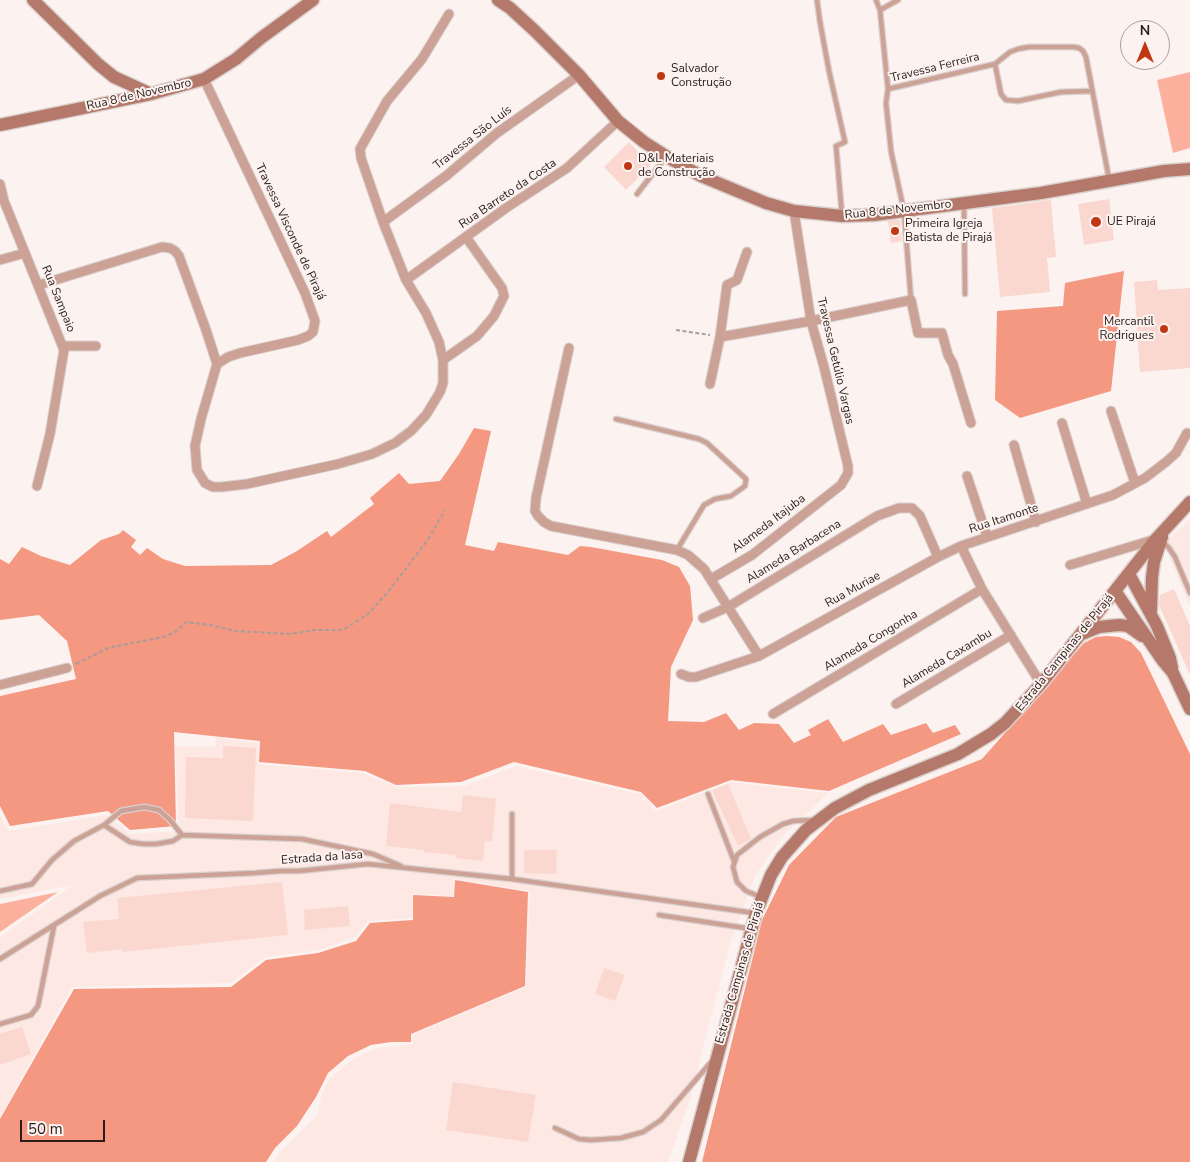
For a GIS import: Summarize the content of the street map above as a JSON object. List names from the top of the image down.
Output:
{
  "streets": {
    "main road": ["Rua 8 de Novembro", "Estrada Campinas de Pirajá"],
    "street": [
      "Travessa São Luís",
      "Rua Barreto da Costa",
      "Travessa Visconde de Pirajá",
      "Rua Sampaio",
      "Travessa Getúlio Vargas",
      "Rua Itamonte",
      "Alameda Itajuba",
      "Alameda Barbacena",
      "Rua Muriae",
      "Alameda Congonha",
      "Alameda Caxambu"
    ],
    "lane": ["Travessa Ferreira", "Estrada da Iasa"]
  },
  "crossings": [
    ["Travessa Ferreira", "Rua 8 de Novembro"],
    ["Rua 8 de Novembro", "Travessa São Luís"],
    ["Rua 8 de Novembro", "Rua Barreto da Costa"],
    ["Rua 8 de Novembro", "Travessa Visconde de Pirajá"],
    ["Rua 8 de Novembro", "Travessa Getúlio Vargas"],
    ["Travessa Getúlio Vargas", "Alameda Itajuba"],
    ["Rua Itamonte", "Rua Muriae"],
    ["Rua Itamonte", "Alameda Congonha"],
    ["Rua Itamonte", "Estrada Campinas de Pirajá"],
    ["Rua Itamonte", "Alameda Caxambu"],
    ["Alameda Barbacena", "Rua Muriae"],
    ["Estrada Campinas de Pirajá", "Estrada da Iasa"]
  ],
  "places": [
    "Salvador Construção",
    "D&L Materiais de Construção",
    "UE Pirajá",
    "Primeira Igreja Batista de Pirajá",
    "Mercantil Rodrigues"
  ],
  "scale_bar": "50 m",
  "north": "top"
}
